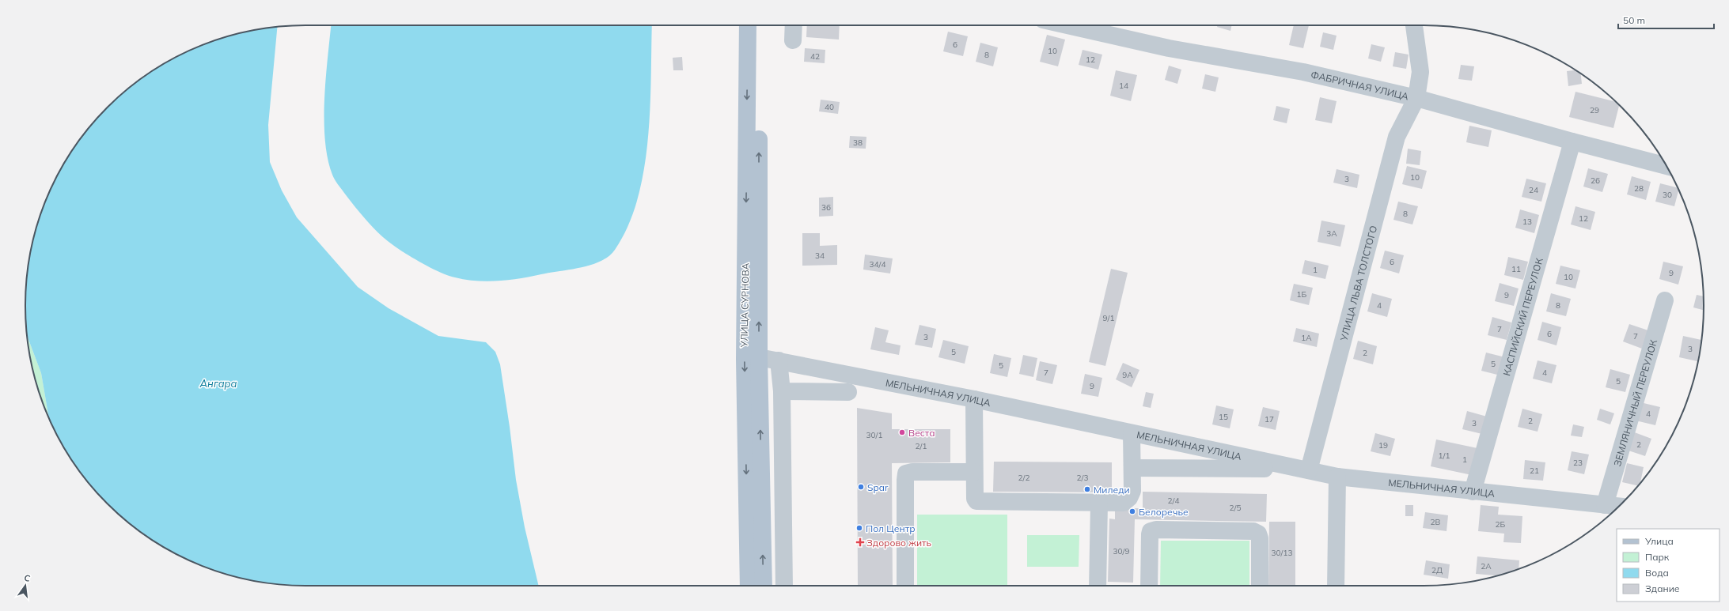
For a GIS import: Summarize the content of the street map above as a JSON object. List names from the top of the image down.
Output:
{
  "streets": {
    "main road": ["УЛИЦА СУРНОВА"],
    "street": [
      "ФАБРИЧНАЯ УЛИЦА",
      "УЛИЦА ЛЬВА ТОЛСТОГО",
      "КАСПИЙСКИЙ ПЕРЕУЛОК",
      "МЕЛЬНИЧНАЯ УЛИЦА",
      "ЗЕМЛЯНИЧНЫЙ ПЕРЕУЛОК"
    ]
  },
  "crossings": [
    ["ФАБРИЧНАЯ УЛИЦА", "УЛИЦА ЛЬВА ТОЛСТОГО"],
    ["ФАБРИЧНАЯ УЛИЦА", "КАСПИЙСКИЙ ПЕРЕУЛОК"],
    ["УЛИЦА ЛЬВА ТОЛСТОГО", "МЕЛЬНИЧНАЯ УЛИЦА"],
    ["УЛИЦА СУРНОВА", "МЕЛЬНИЧНАЯ УЛИЦА"],
    ["КАСПИЙСКИЙ ПЕРЕУЛОК", "МЕЛЬНИЧНАЯ УЛИЦА"],
    ["МЕЛЬНИЧНАЯ УЛИЦА", "ЗЕМЛЯНИЧНЫЙ ПЕРЕУЛОК"]
  ],
  "water": ["Ангара"],
  "places": {
    "other": [
      "Веста",
      "Spar",
      "Миледи",
      "Белоречье",
      "Пол Центр"
    ],
    "health": ["Здорово жить"]
  },
  "house_numbers": [
    "6",
    "10",
    "8",
    "42",
    "12",
    "14",
    "40",
    "29",
    "38",
    "10",
    "3",
    "26",
    "28",
    "24",
    "30",
    "36",
    "8",
    "12",
    "13",
    "3А",
    "34",
    "6",
    "34/4",
    "11",
    "1",
    "9",
    "10",
    "1Б",
    "9",
    "4",
    "8",
    "9/1",
    "7",
    "6",
    "7",
    "3",
    "1А",
    "3",
    "5",
    "2",
    "5",
    "5",
    "7",
    "4",
    "9А",
    "5",
    "9",
    "4",
    "15",
    "17",
    "2",
    "3",
    "30/1",
    "2",
    "19",
    "2/1",
    "1/1",
    "1",
    "23",
    "21",
    "2/2",
    "2/3",
    "2/4",
    "2/5",
    "2В",
    "2Б",
    "30/9",
    "30/13",
    "2А",
    "2Д"
  ],
  "legend": [
    "Улица",
    "Парк",
    "Вода",
    "Здание"
  ],
  "scale_bar": "50 m",
  "north": "top"
}
